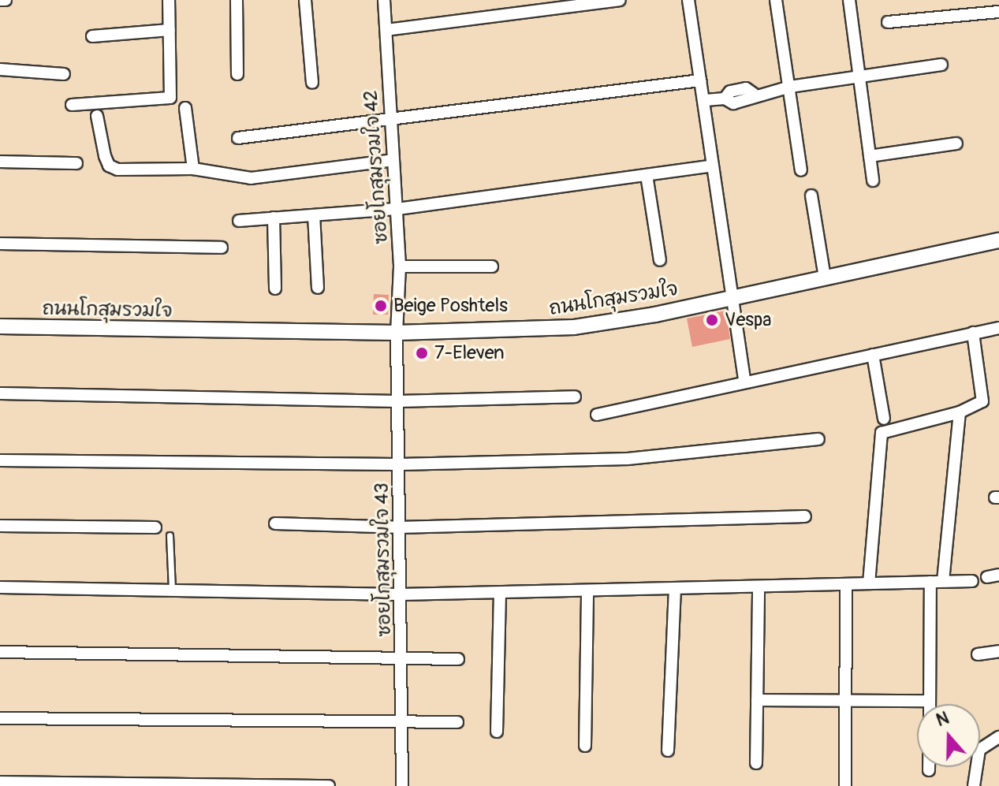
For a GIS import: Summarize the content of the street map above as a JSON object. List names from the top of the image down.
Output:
{
  "streets": {
    "street": ["ซอยโกสุมรวมใจ 42", "ถนนโกสุมรวมใจ", "ซอยโกสุมรวมใจ 43"]
  },
  "crossings": [
    ["ซอยโกสุมรวมใจ 42", "ถนนโกสุมรวมใจ"],
    ["ซอยโกสุมรวมใจ 42", "ซอยโกสุมรวมใจ 43"],
    ["ถนนโกสุมรวมใจ", "ซอยโกสุมรวมใจ 43"]
  ],
  "places": ["Beige Poshtels", "Vespa", "7-Eleven"],
  "north": "top"
}
